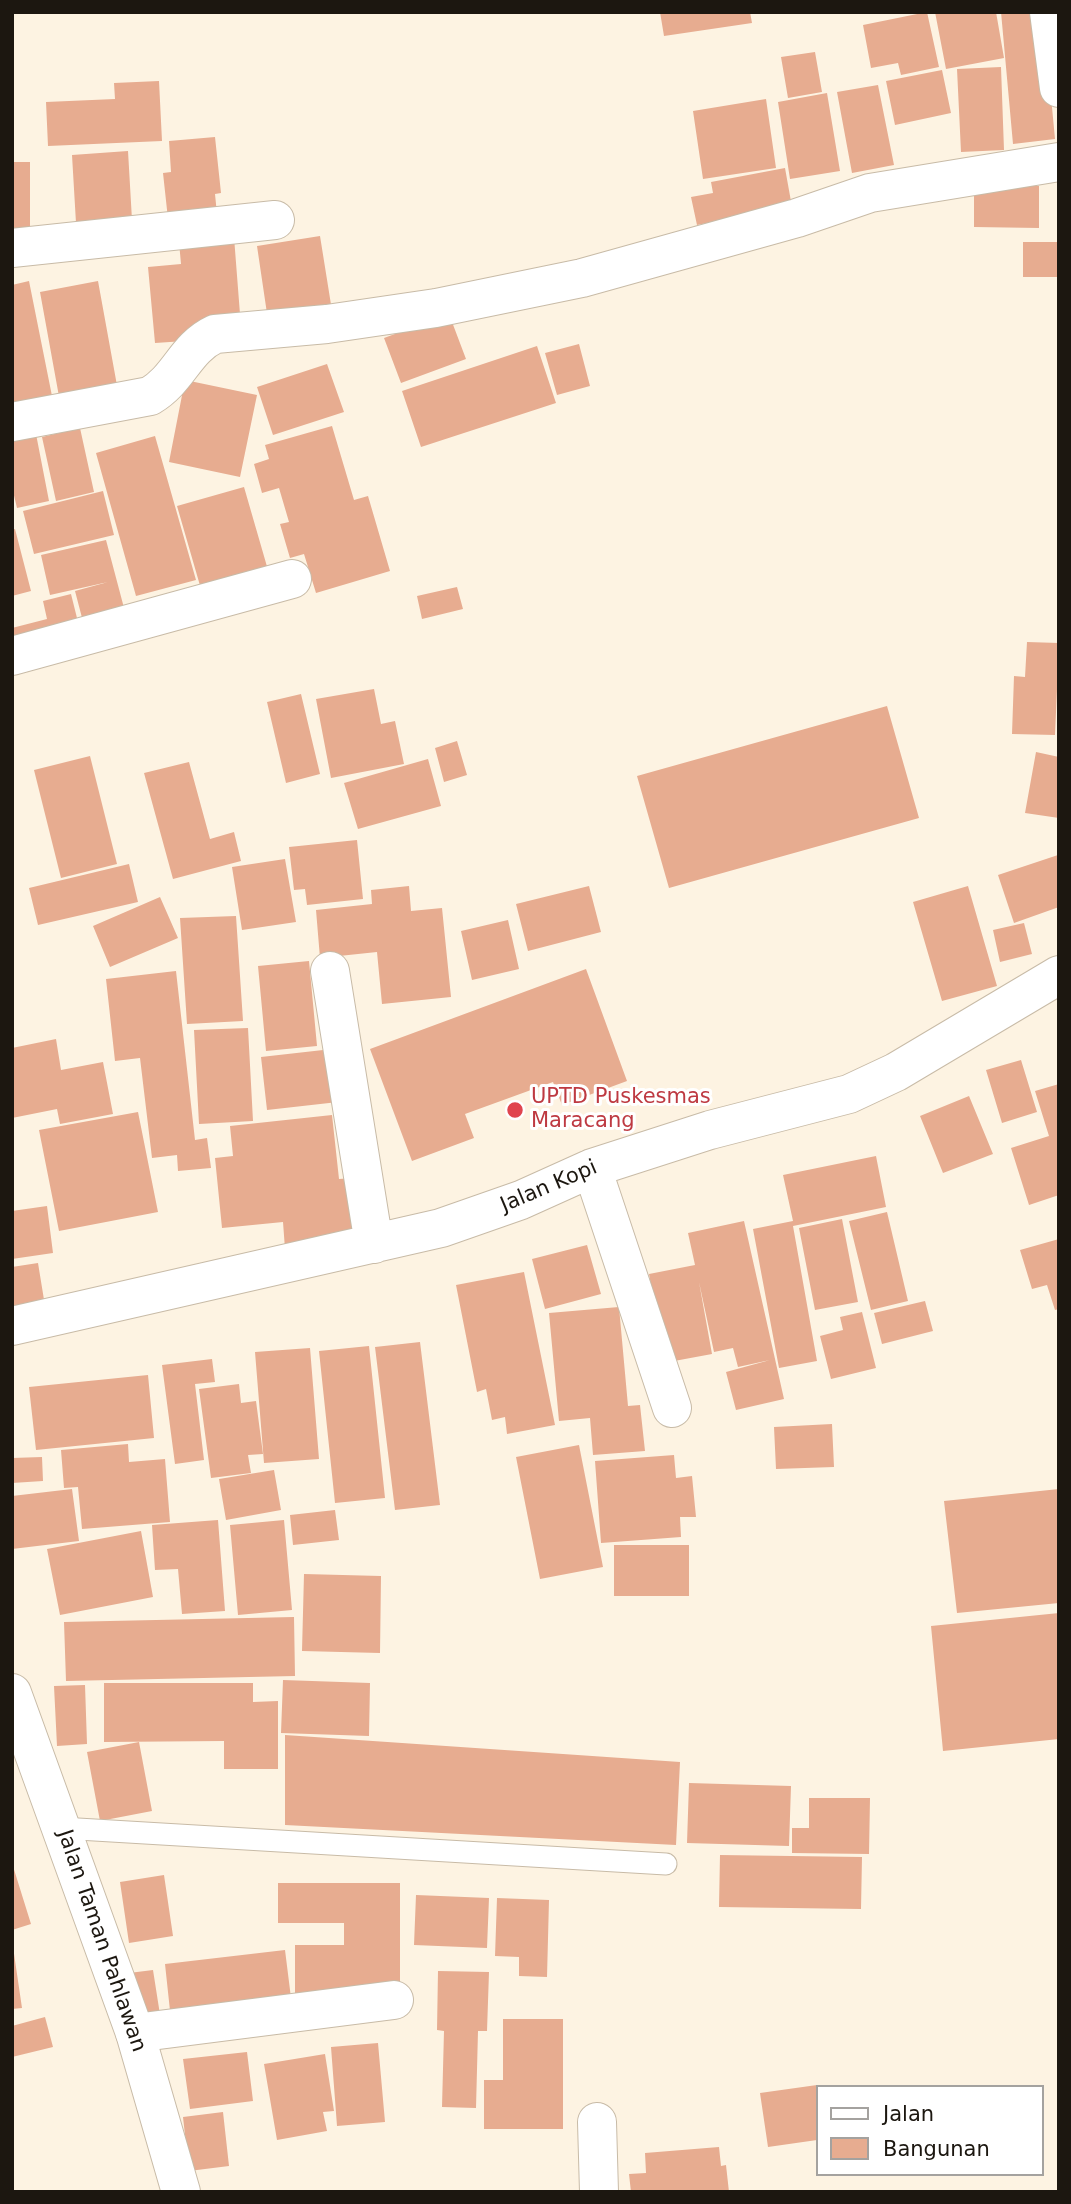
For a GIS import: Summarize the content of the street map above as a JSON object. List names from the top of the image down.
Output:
{
  "streets": {
    "street": ["Jalan Kopi", "Jalan Taman Pahlawan"]
  },
  "places": ["UPTD Puskesmas Maracang"],
  "legend": ["Jalan", "Bangunan"]
}
